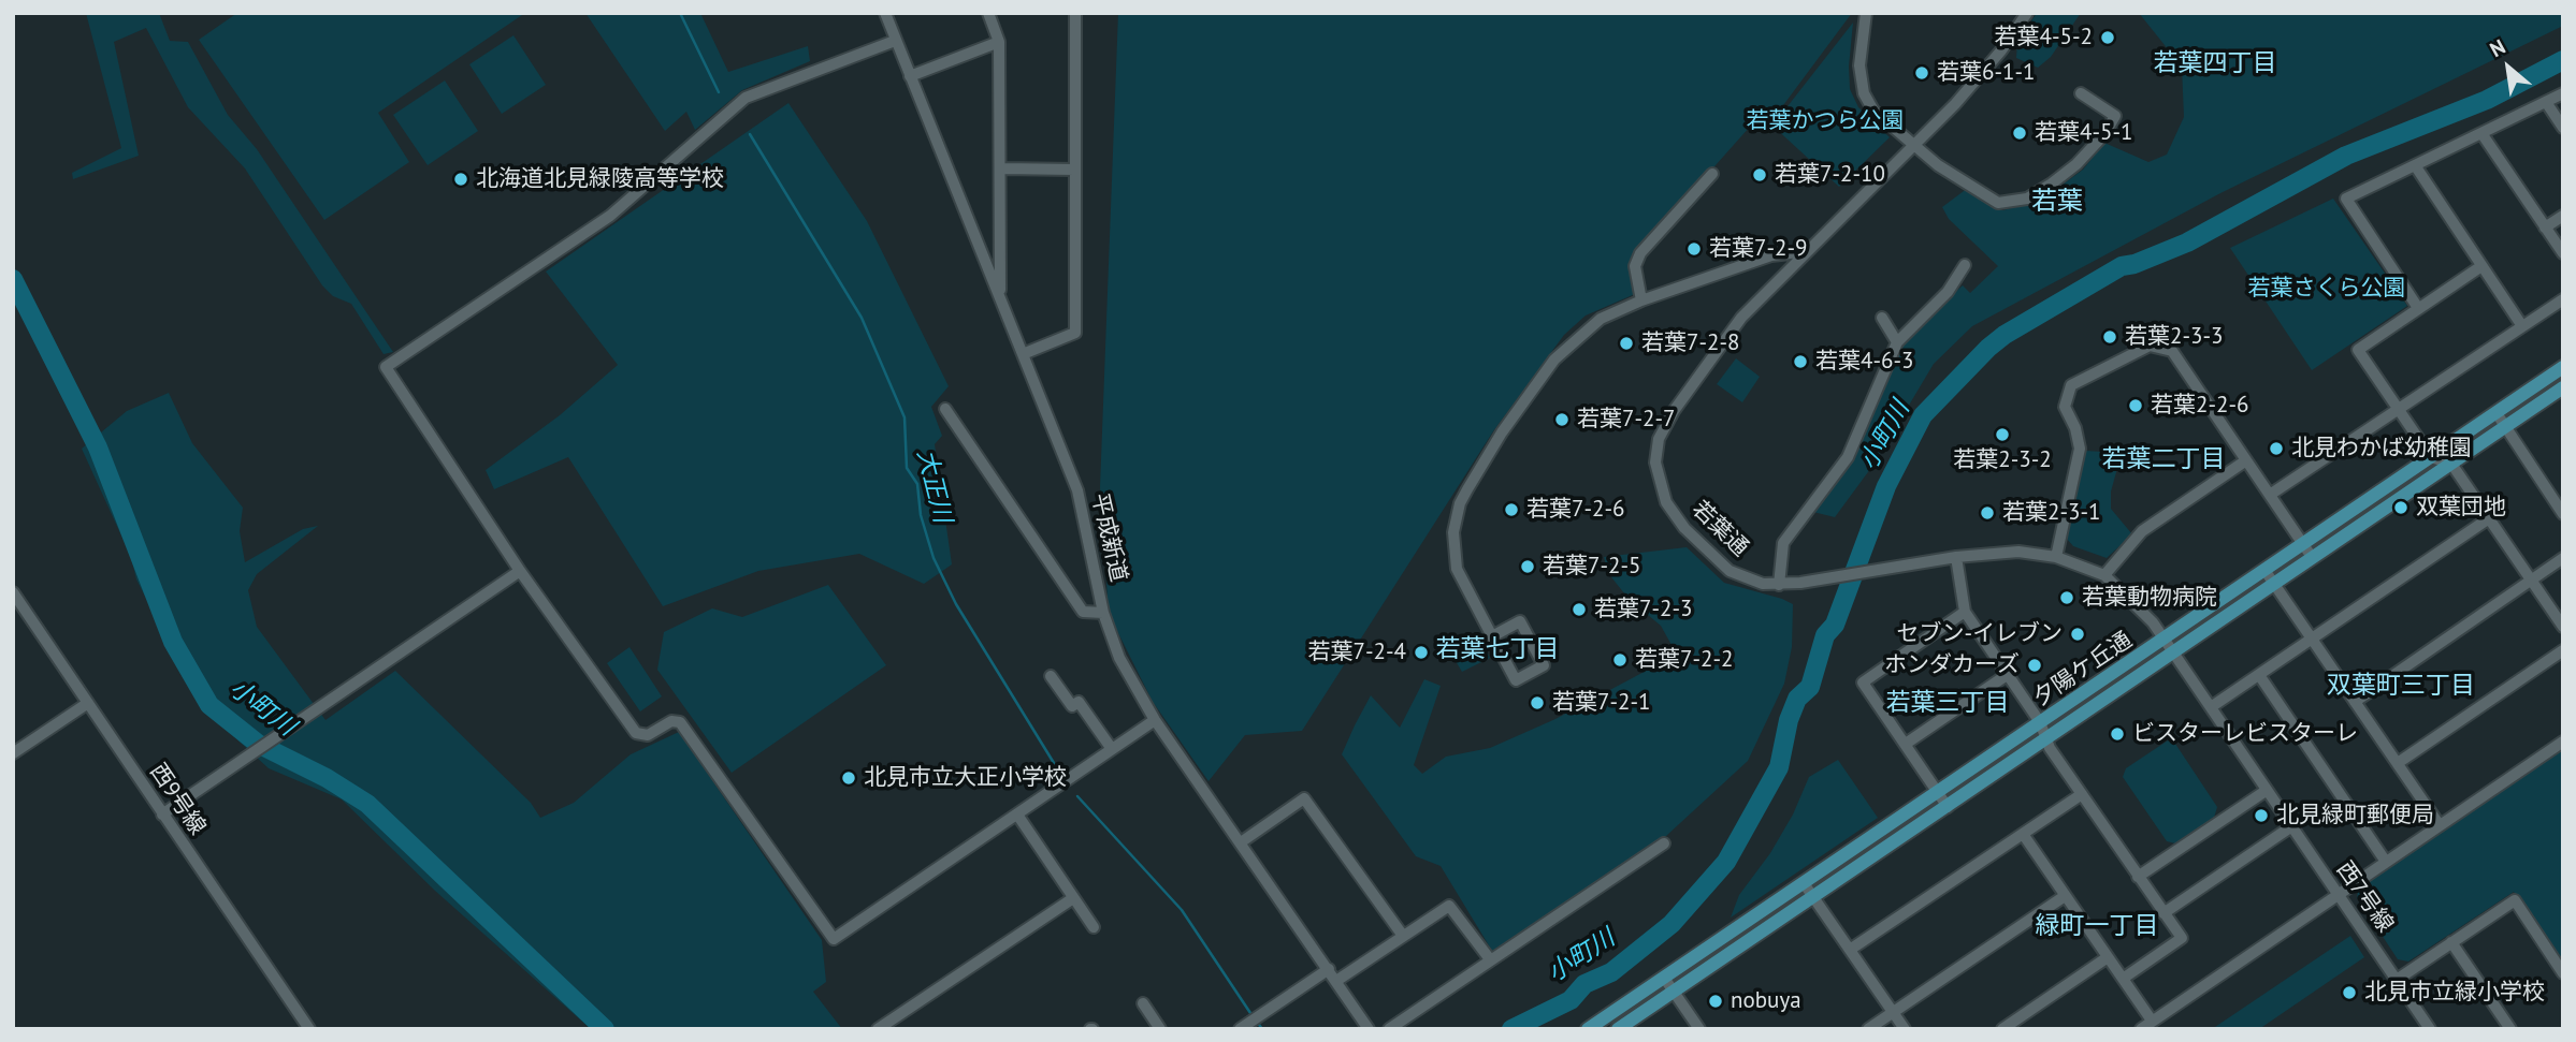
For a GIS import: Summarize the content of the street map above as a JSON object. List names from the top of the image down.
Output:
{
  "streets": {
    "main road": ["夕陽ケ丘通"],
    "street": [
      "若葉通",
      "平成新道",
      "西9号線",
      "西7号線"
    ]
  },
  "crossings": [
    ["若葉通", "夕陽ケ丘通"],
    ["若葉通", "西7号線"],
    ["夕陽ケ丘通", "西7号線"]
  ],
  "districts": [
    "若葉四丁目",
    "若葉",
    "若葉二丁目",
    "若葉七丁目",
    "双葉町三丁目",
    "若葉三丁目",
    "緑町一丁目"
  ],
  "water": ["小町川", "大正川"],
  "parks": ["若葉かつら公園", "若葉さくら公園"],
  "places": [
    "若葉4-5-2",
    "若葉6-1-1",
    "若葉4-5-1",
    "若葉7-2-10",
    "北海道北見緑陵高等学校",
    "若葉7-2-9",
    "若葉2-3-3",
    "若葉7-2-8",
    "若葉4-6-3",
    "若葉2-2-6",
    "若葉7-2-7",
    "若葉2-3-2",
    "北見わかば幼稚園",
    "双葉団地",
    "若葉7-2-6",
    "若葉2-3-1",
    "若葉7-2-5",
    "若葉動物病院",
    "若葉7-2-3",
    "セブン-イレブン",
    "若葉7-2-4",
    "若葉7-2-2",
    "ホンダカーズ",
    "若葉7-2-1",
    "ビスターレビスターレ",
    "北見市立大正小学校",
    "北見緑町郵便局",
    "北見市立緑小学校",
    "nobuya"
  ],
  "north": "top left"
}
